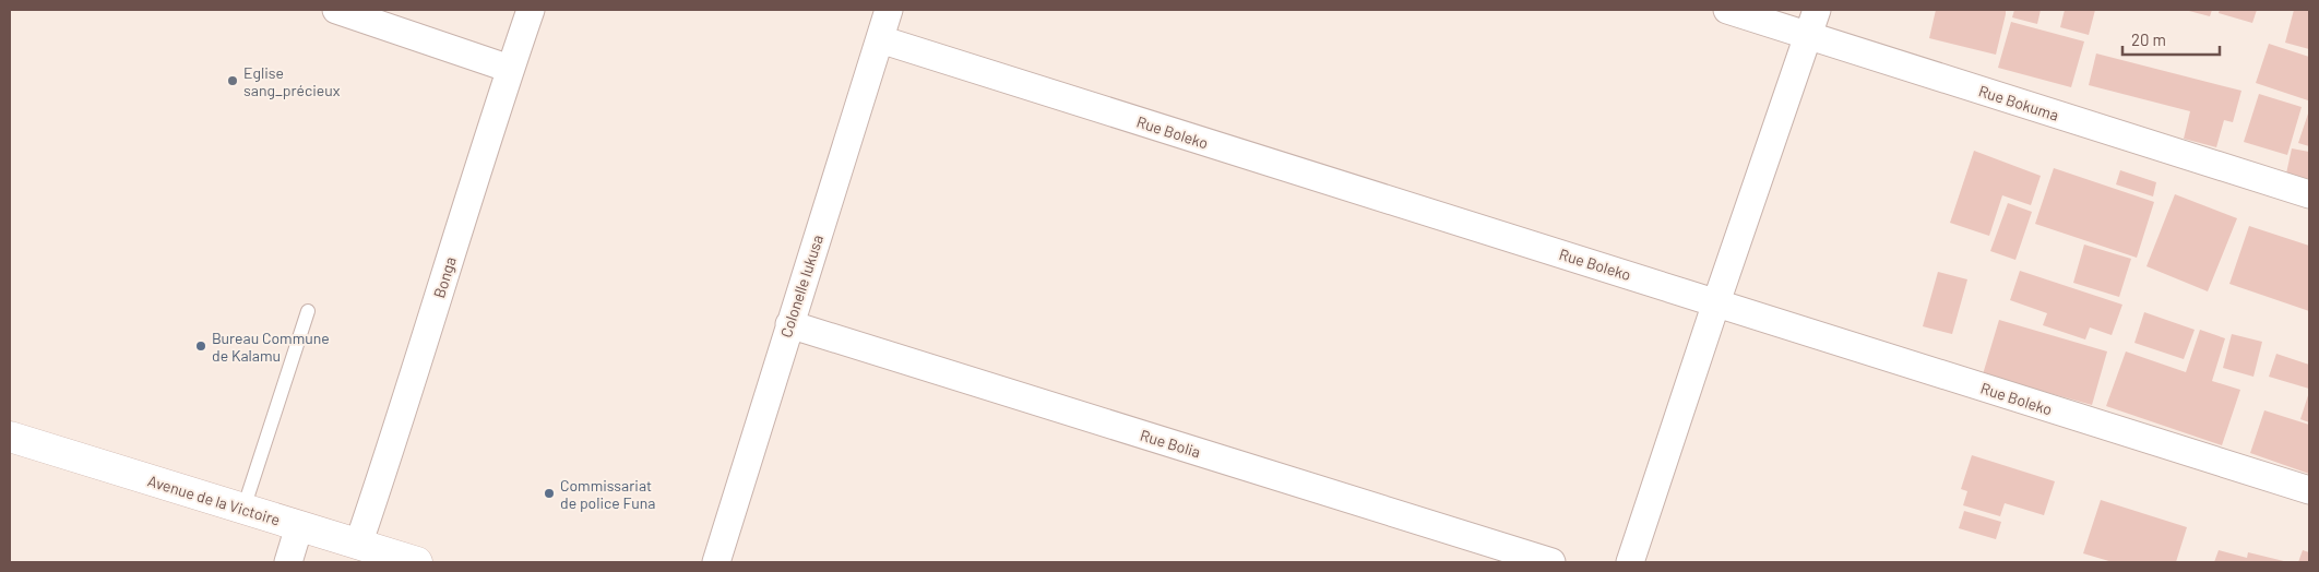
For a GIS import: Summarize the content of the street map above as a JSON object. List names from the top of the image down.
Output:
{
  "streets": {
    "main road": ["Avenue de la Victoire"],
    "street": [
      "Rue Bokuma",
      "Rue Boleko",
      "Bonga",
      "Colonelle lukusa",
      "Rue Bolia"
    ]
  },
  "crossings": [
    ["Rue Boleko", "Colonelle lukusa"],
    ["Bonga", "Avenue de la Victoire"],
    ["Colonelle lukusa", "Rue Bolia"]
  ],
  "places": ["Eglise sang_précieux", "Bureau Commune de Kalamu", "Commissariat de police Funa"],
  "scale_bar": "20 m"
}
